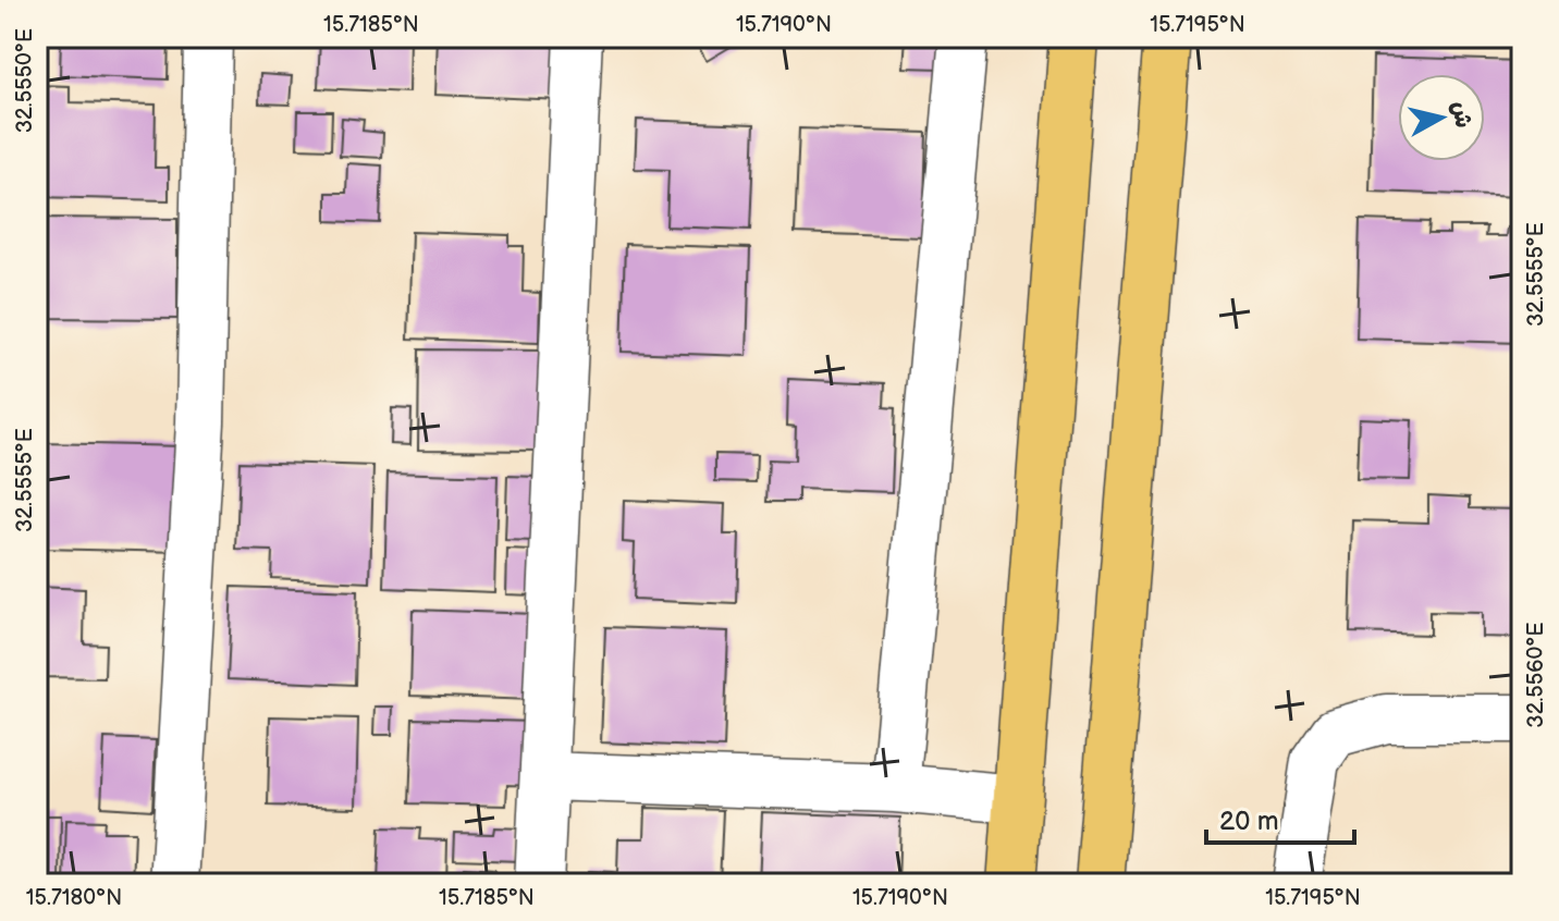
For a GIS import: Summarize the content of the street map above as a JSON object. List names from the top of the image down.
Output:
{
  "scale_bar": "20 m",
  "north": "right",
  "coordinates": [
    "15.7185°N",
    "15.7190°N",
    "15.7195°N",
    "32.5550°E",
    "32.5555°E",
    "32.5560°E",
    "15.7180°N"
  ]
}
